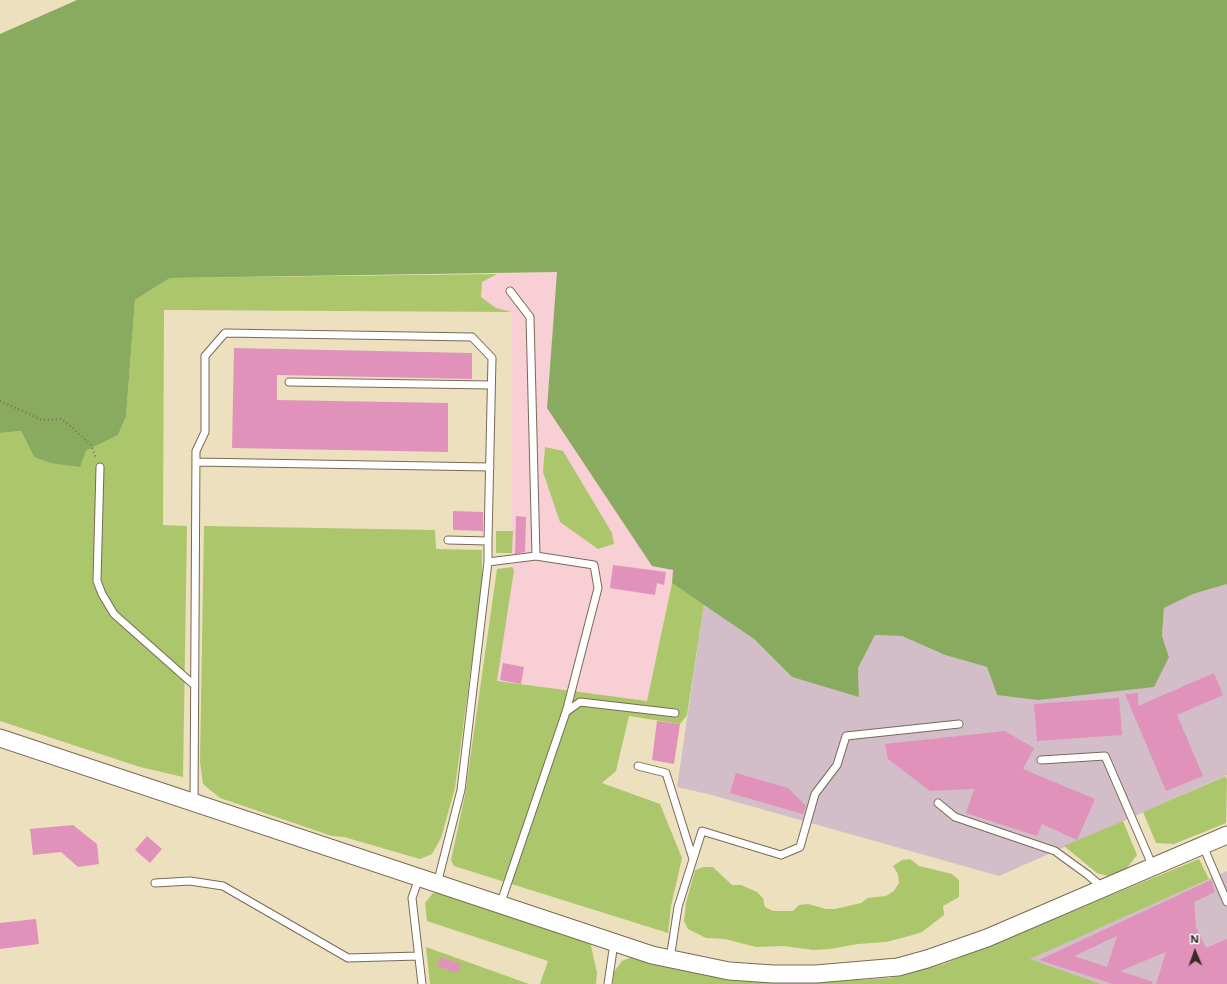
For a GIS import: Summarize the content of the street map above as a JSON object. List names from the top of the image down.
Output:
{
  "north": "top"
}
